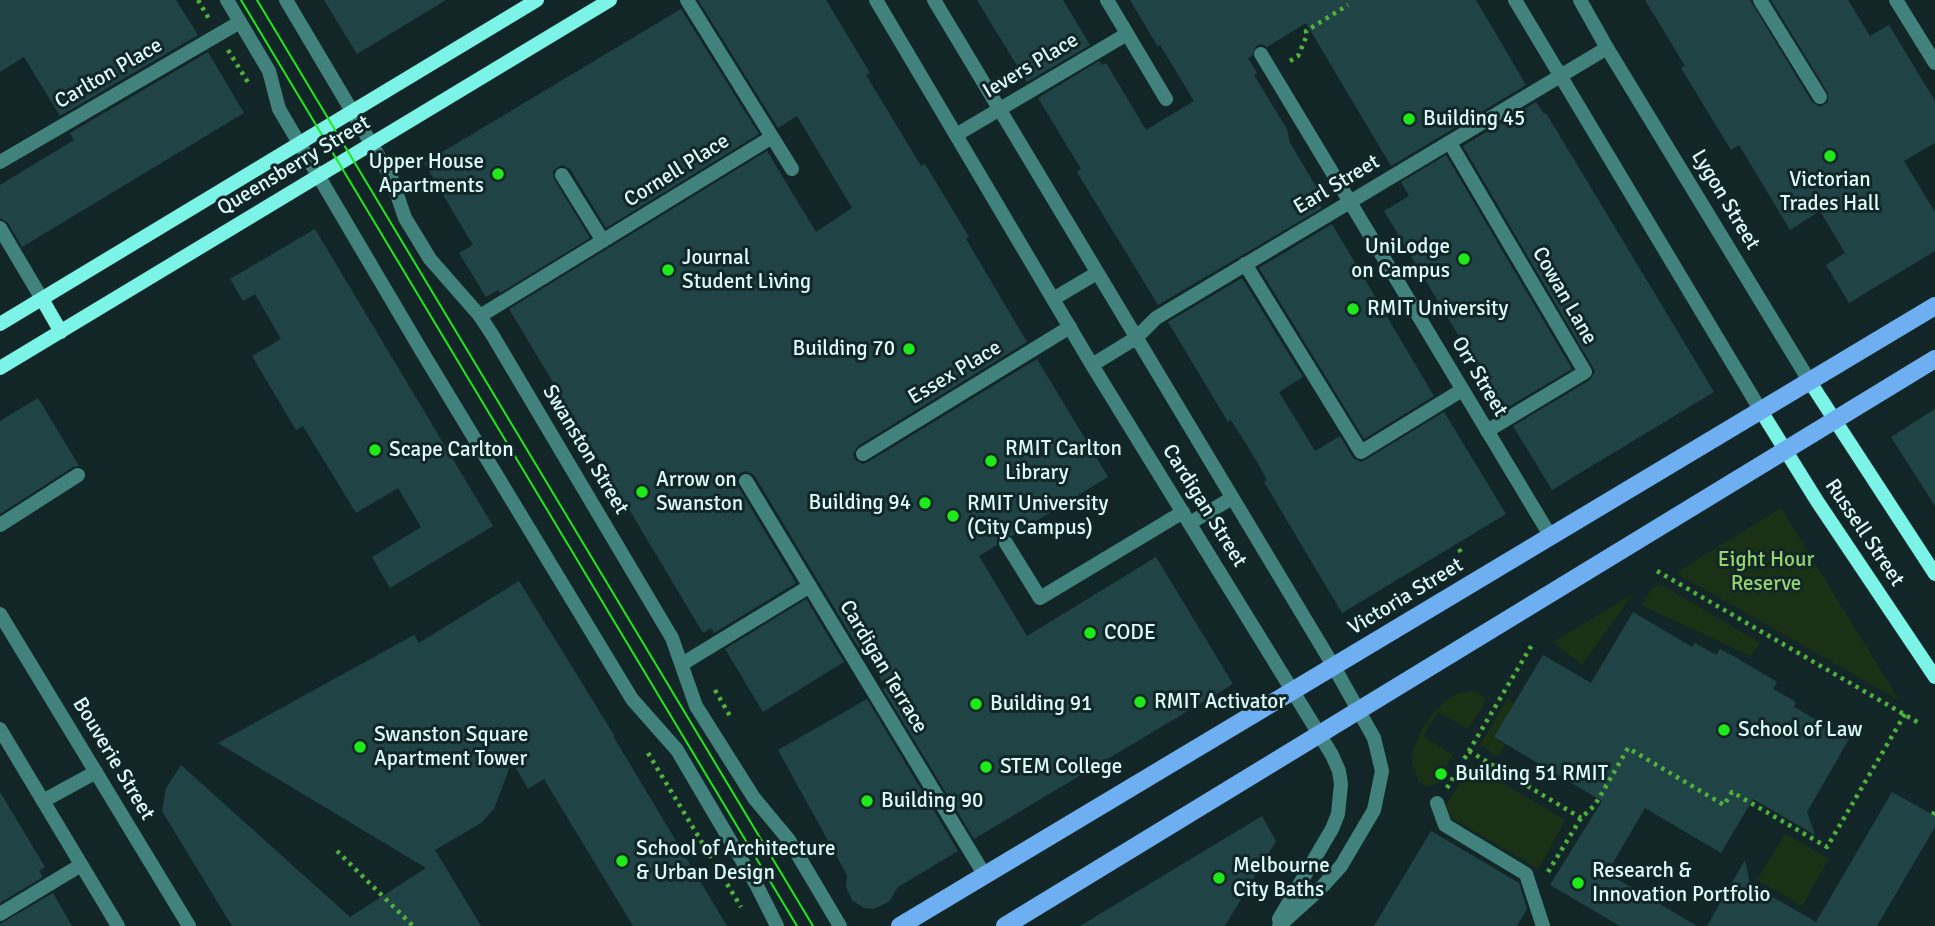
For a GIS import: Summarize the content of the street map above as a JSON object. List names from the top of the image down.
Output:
{
  "streets": {
    "main road": [
      "Queensberry Street",
      "Lygon Street",
      "Russell Street",
      "Victoria Street"
    ],
    "street": [
      "Ievers Place",
      "Carlton Place",
      "Cornell Place",
      "Earl Street",
      "Cowan Lane",
      "Essex Place",
      "Orr Street",
      "Swanston Street",
      "Cardigan Street",
      "Cardigan Terrace",
      "Bouverie Street"
    ]
  },
  "crossings": [
    ["Ievers Place", "Cardigan Street"],
    ["Queensberry Street", "Swanston Street"],
    ["Cornell Place", "Swanston Street"],
    ["Earl Street", "Lygon Street"],
    ["Earl Street", "Cowan Lane"],
    ["Earl Street", "Orr Street"],
    ["Earl Street", "Cardigan Street"],
    ["Lygon Street", "Russell Street"],
    ["Lygon Street", "Victoria Street"],
    ["Cowan Lane", "Orr Street"],
    ["Essex Place", "Cardigan Street"],
    ["Orr Street", "Victoria Street"],
    ["Cardigan Street", "Victoria Street"],
    ["Russell Street", "Victoria Street"],
    ["Victoria Street", "Cardigan Terrace"]
  ],
  "parks": ["Eight Hour Reserve"],
  "places": [
    "Building 45",
    "Victorian Trades Hall",
    "Upper House Apartments",
    "UniLodge on Campus",
    "Journal Student Living",
    "RMIT University",
    "Building 70",
    "Scape Carlton",
    "RMIT Carlton Library",
    "Arrow on Swanston",
    "Building 94",
    "RMIT University (City Campus)",
    "CODE",
    "RMIT Activator",
    "Building 91",
    "School of Law",
    "Swanston Square Apartment Tower",
    "STEM College",
    "Building 51 RMIT",
    "Building 90",
    "School of Architecture & Urban Design",
    "Melbourne City Baths",
    "Research & Innovation Portfolio"
  ]
}
